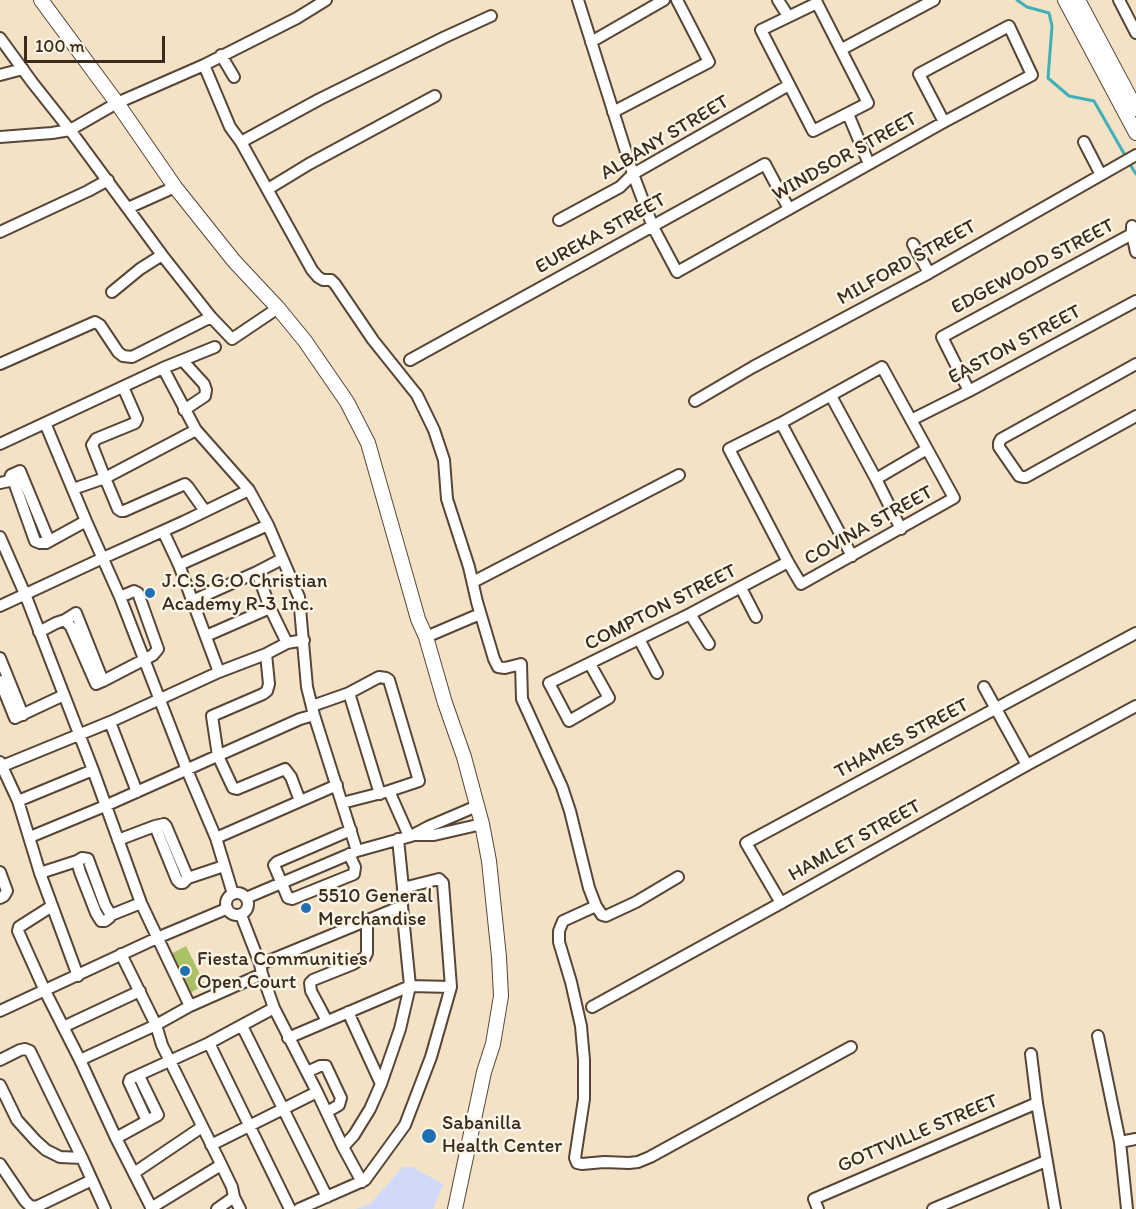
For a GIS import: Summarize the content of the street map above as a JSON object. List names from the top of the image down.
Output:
{
  "streets": {
    "street": [
      "ALBANY STREET",
      "WINDSOR STREET",
      "EUREKA STREET",
      "MILFORD STREET",
      "EDGEWOOD STREET",
      "EASTON STREET",
      "COVINA STREET",
      "COMPTON STREET",
      "THAMES STREET",
      "HAMLET STREET",
      "GOTTVILLE STREET"
    ]
  },
  "crossings": [
    ["WINDSOR STREET", "EUREKA STREET"],
    ["EDGEWOOD STREET", "EASTON STREET"],
    ["COVINA STREET", "COMPTON STREET"],
    ["THAMES STREET", "HAMLET STREET"]
  ],
  "places": [
    "J.C.S.G.O Christian Academy R-3 Inc.",
    "5510 General Merchandise",
    "Fiesta Communities Open Court",
    "Sabanilla Health Center"
  ],
  "scale_bar": "100 m"
}
